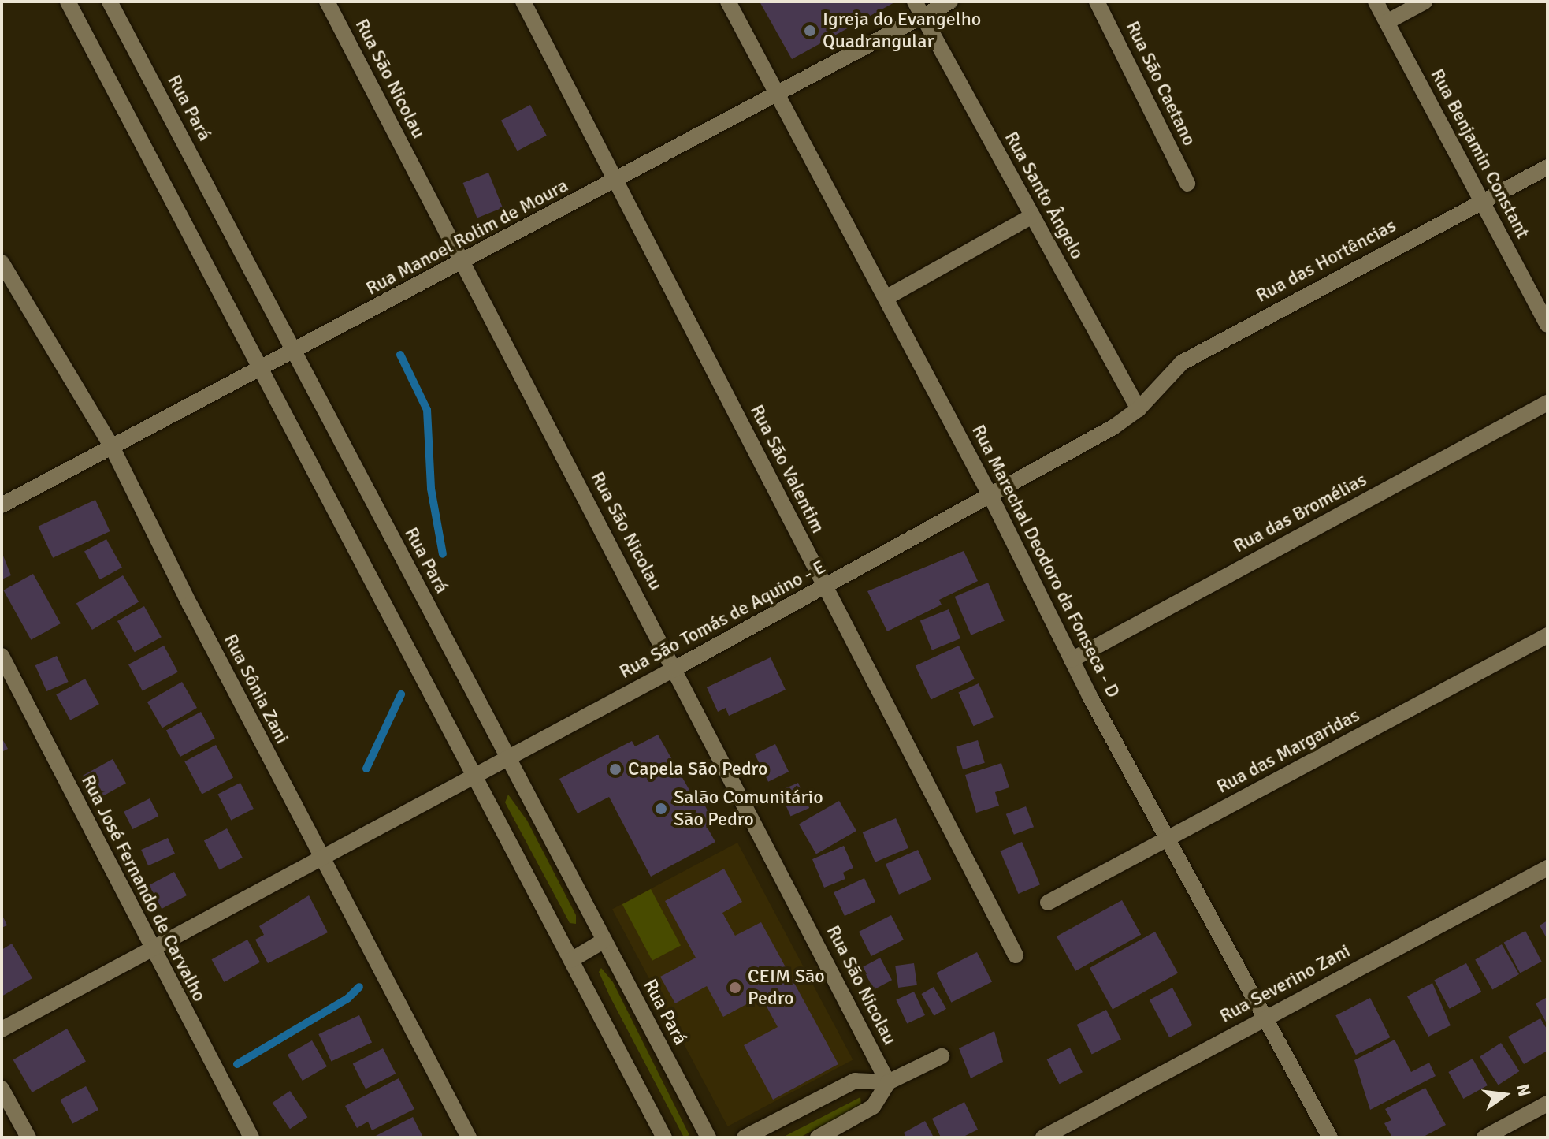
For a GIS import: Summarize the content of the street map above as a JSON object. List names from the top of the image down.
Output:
{
  "streets": {
    "street": [
      "Rua São Nicolau",
      "Rua São Caetano",
      "Rua Pará",
      "Rua Benjamin Constant",
      "Rua Santo Ângelo",
      "Rua Manoel Rolim de Moura",
      "Rua das Hortências",
      "Rua São Valentim",
      "Rua das Bromélias",
      "Rua Marechal Deodoro da Fonseca - D",
      "Rua São Tomás de Aquino - E",
      "Rua Sônia Zani",
      "Rua das Margaridas",
      "Rua José Fernando de Carvalho",
      "Rua Severino Zani"
    ]
  },
  "crossings": [
    ["Rua São Nicolau", "Rua Manoel Rolim de Moura"],
    ["Rua São Nicolau", "Rua São Tomás de Aquino - E"],
    ["Rua Pará", "Rua Manoel Rolim de Moura"],
    ["Rua Pará", "Rua São Tomás de Aquino - E"],
    ["Rua Benjamin Constant", "Rua das Hortências"],
    ["Rua Santo Ângelo", "Rua Manoel Rolim de Moura"],
    ["Rua Santo Ângelo", "Rua das Hortências"],
    ["Rua Santo Ângelo", "Rua São Tomás de Aquino - E"],
    ["Rua Manoel Rolim de Moura", "Rua São Valentim"],
    ["Rua Manoel Rolim de Moura", "Rua Marechal Deodoro da Fonseca - D"],
    ["Rua Manoel Rolim de Moura", "Rua Sônia Zani"],
    ["Rua das Hortências", "Rua São Tomás de Aquino - E"],
    ["Rua São Valentim", "Rua São Tomás de Aquino - E"],
    ["Rua das Bromélias", "Rua Marechal Deodoro da Fonseca - D"],
    ["Rua Marechal Deodoro da Fonseca - D", "Rua São Tomás de Aquino - E"],
    ["Rua Marechal Deodoro da Fonseca - D", "Rua das Margaridas"],
    ["Rua Marechal Deodoro da Fonseca - D", "Rua Severino Zani"],
    ["Rua São Tomás de Aquino - E", "Rua Sônia Zani"],
    ["Rua São Tomás de Aquino - E", "Rua José Fernando de Carvalho"]
  ],
  "places": [
    "Igreja do Evangelho Quadrangular",
    "Capela São Pedro",
    "Salão Comunitário São Pedro",
    "CEIM São Pedro"
  ],
  "north": "right"
}
